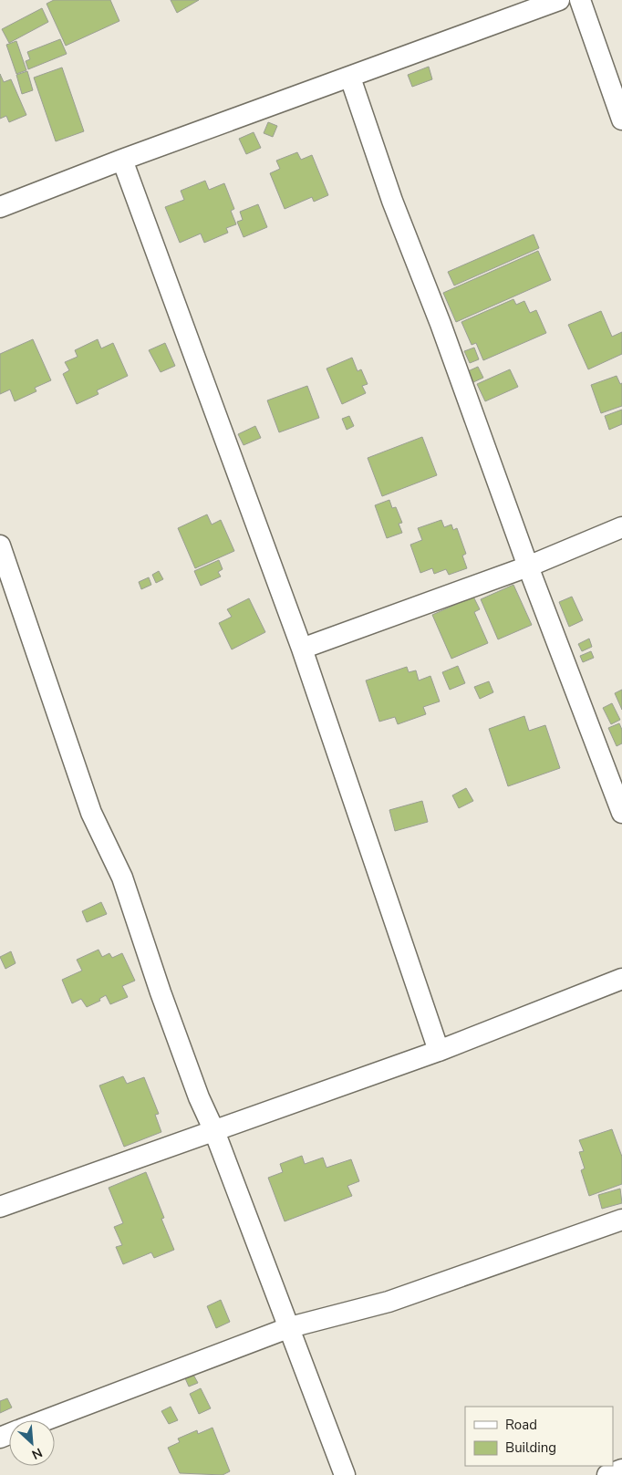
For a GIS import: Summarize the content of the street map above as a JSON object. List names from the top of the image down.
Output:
{
  "legend": ["Road", "Building"],
  "north": "bottom right"
}
